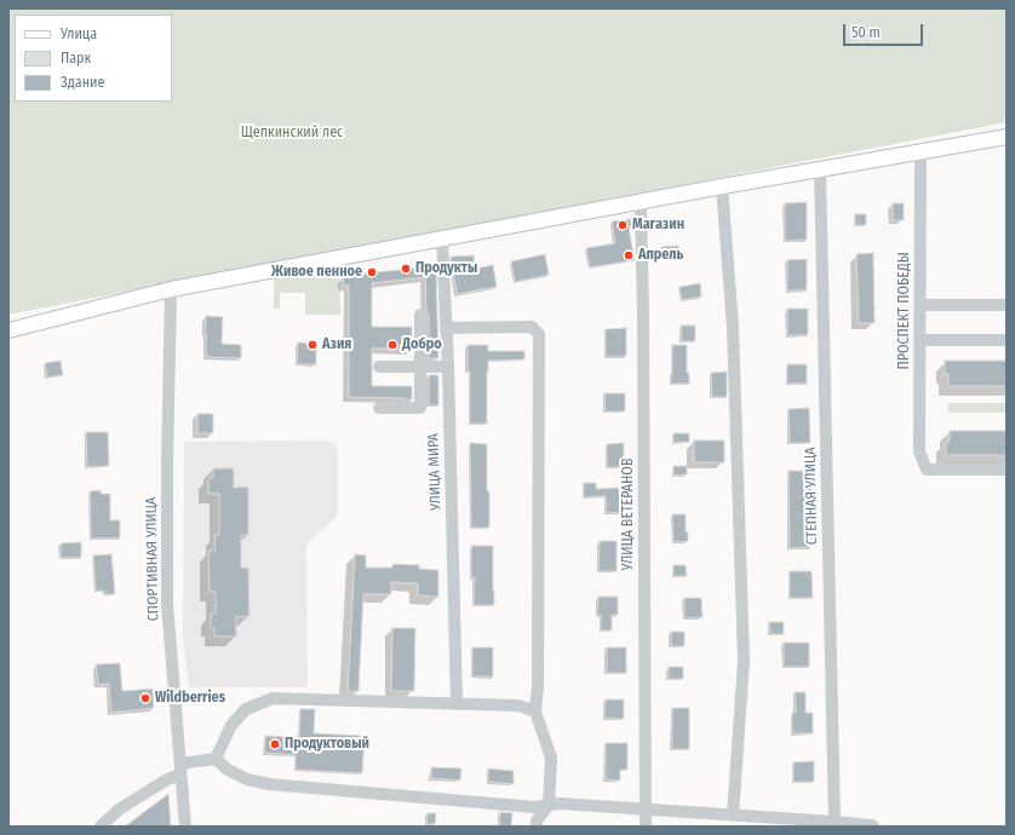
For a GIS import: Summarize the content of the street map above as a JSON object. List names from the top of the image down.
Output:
{
  "streets": {
    "street": [
      "ПРОСПЕКТ ПОБЕДЫ",
      "УЛИЦА МИРА",
      "СТЕПНАЯ УЛИЦА",
      "УЛИЦА ВЕТЕРАНОВ",
      "СПОРТИВНАЯ УЛИЦА"
    ]
  },
  "parks": ["Щепкинский лес"],
  "places": [
    "Магазин",
    "Апрель",
    "Продукты",
    "Живое пенное",
    "Азия",
    "Добро",
    "Wildberries",
    "Продуктовый"
  ],
  "legend": ["Улица", "Парк", "Здание"],
  "scale_bar": "50 m"
}
